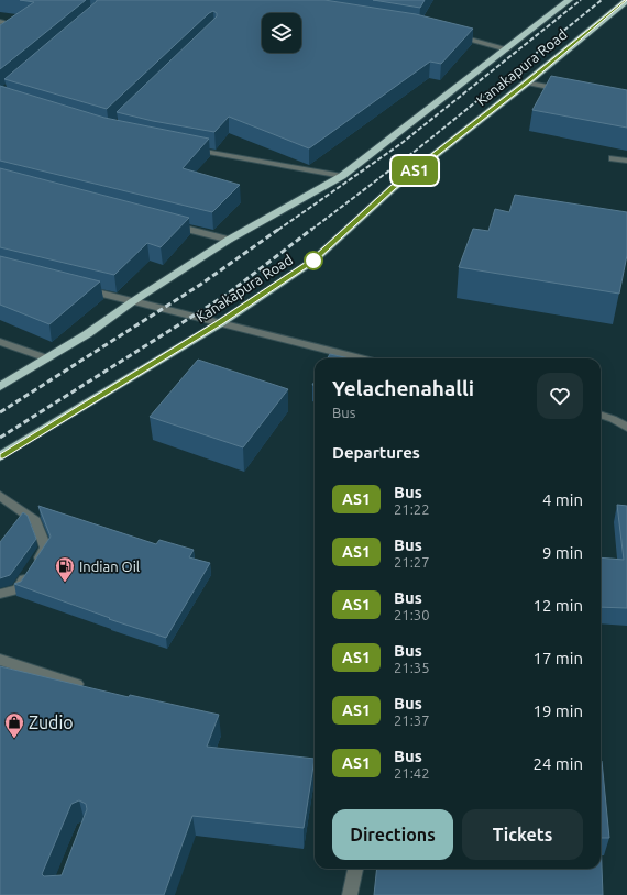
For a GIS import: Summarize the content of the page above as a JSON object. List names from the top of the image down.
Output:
{
  "streets": {
    "highway": ["Kanakapura Road"]
  },
  "places": {
    "fuel station": ["Indian Oil"],
    "shop": ["Zudio"]
  },
  "lines": ["bus line AS1"],
  "page": {
    "on_map": "AS1",
    "heading": [
      ["Yelachenahalli", "Bus"],
      "Departures"
    ],
    "list": [
      {
        "mark": "AS1",
        "name": "Bus",
        "note": "21:22",
        "value": "4 min"
      },
      {
        "mark": "AS1",
        "name": "Bus",
        "note": "21:27",
        "value": "9 min"
      },
      {
        "mark": "AS1",
        "name": "Bus",
        "note": "21:30",
        "value": "12 min"
      },
      {
        "mark": "AS1",
        "name": "Bus",
        "note": "21:35",
        "value": "17 min"
      },
      {
        "mark": "AS1",
        "name": "Bus",
        "note": "21:37",
        "value": "19 min"
      },
      {
        "mark": "AS1",
        "name": "Bus",
        "note": "21:42",
        "value": "24 min"
      }
    ],
    "buttons": ["Directions", "Tickets"]
  }
}
